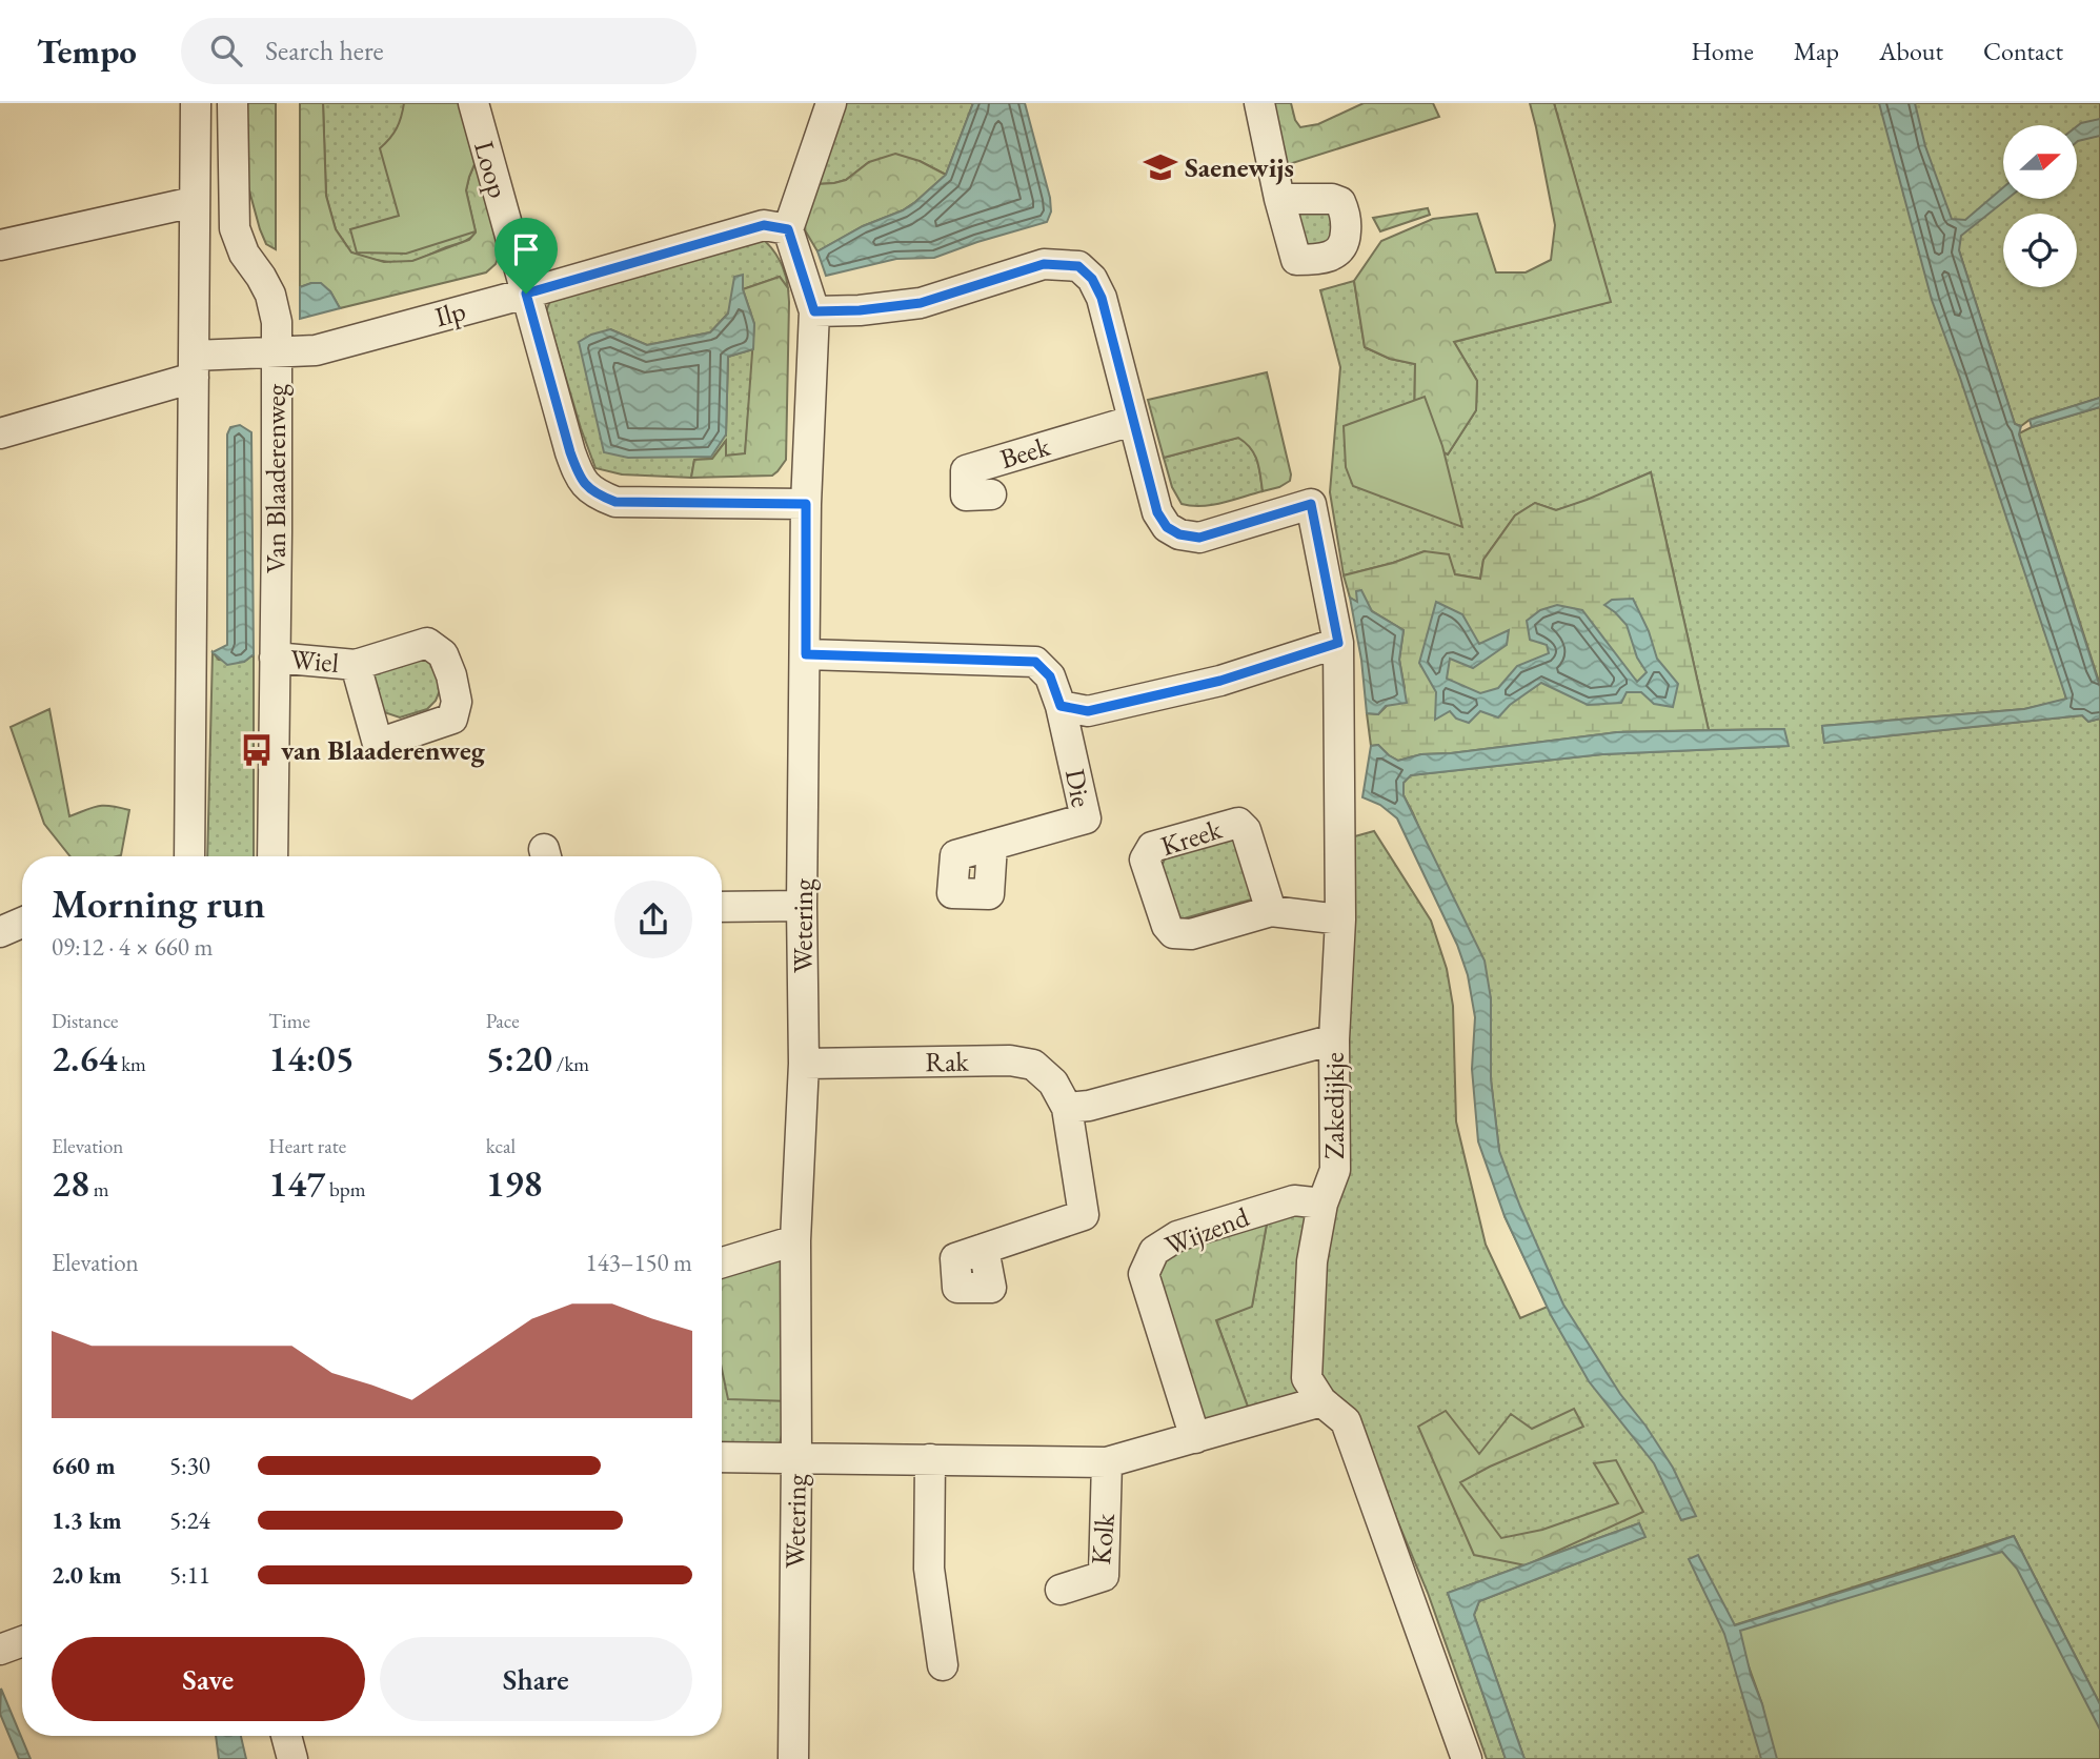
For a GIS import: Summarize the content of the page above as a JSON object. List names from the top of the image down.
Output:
{
  "streets": {
    "street": [
      "Loop",
      "Ilp",
      "Beek",
      "Van Blaaderenweg",
      "Wiel",
      "Die",
      "Kreek",
      "Wetering",
      "Rak",
      "Zakedijkje",
      "Wijzend",
      "Kolk"
    ]
  },
  "crossings": [
    ["Loop", "Ilp"],
    ["Loop", "Wetering"],
    ["Ilp", "Van Blaaderenweg"],
    ["Ilp", "Wetering"],
    ["Beek", "Zakedijkje"],
    ["Van Blaaderenweg", "Wiel"],
    ["Die", "Wetering"],
    ["Kreek", "Zakedijkje"],
    ["Wetering", "Rak"],
    ["Zakedijkje", "Wijzend"]
  ],
  "places": {
    "school or university": ["Saenewijs"],
    "bus stop": ["van Blaaderenweg"]
  },
  "north": "right",
  "page": {
    "header": "Tempo",
    "search": "Search here",
    "nav": [
      "Home",
      "Map",
      "About",
      "Contact"
    ],
    "heading": ["Morning run", "09:12 · 4 × 660 m"],
    "stats": [
      ["Distance", "2.64 km"],
      ["Time", "14:05"],
      ["Pace", "5:20 /km"],
      ["Elevation", "28 m"],
      ["Heart rate", "147 bpm"],
      ["kcal", "198"]
    ],
    "chart": ["Elevation", "143–150 m"],
    "list": [
      {
        "name": "660 m",
        "note": "5:30"
      },
      {
        "name": "1.3 km",
        "note": "5:24"
      },
      {
        "name": "2.0 km",
        "note": "5:11"
      }
    ],
    "buttons": ["Save", "Share"]
  }
}
